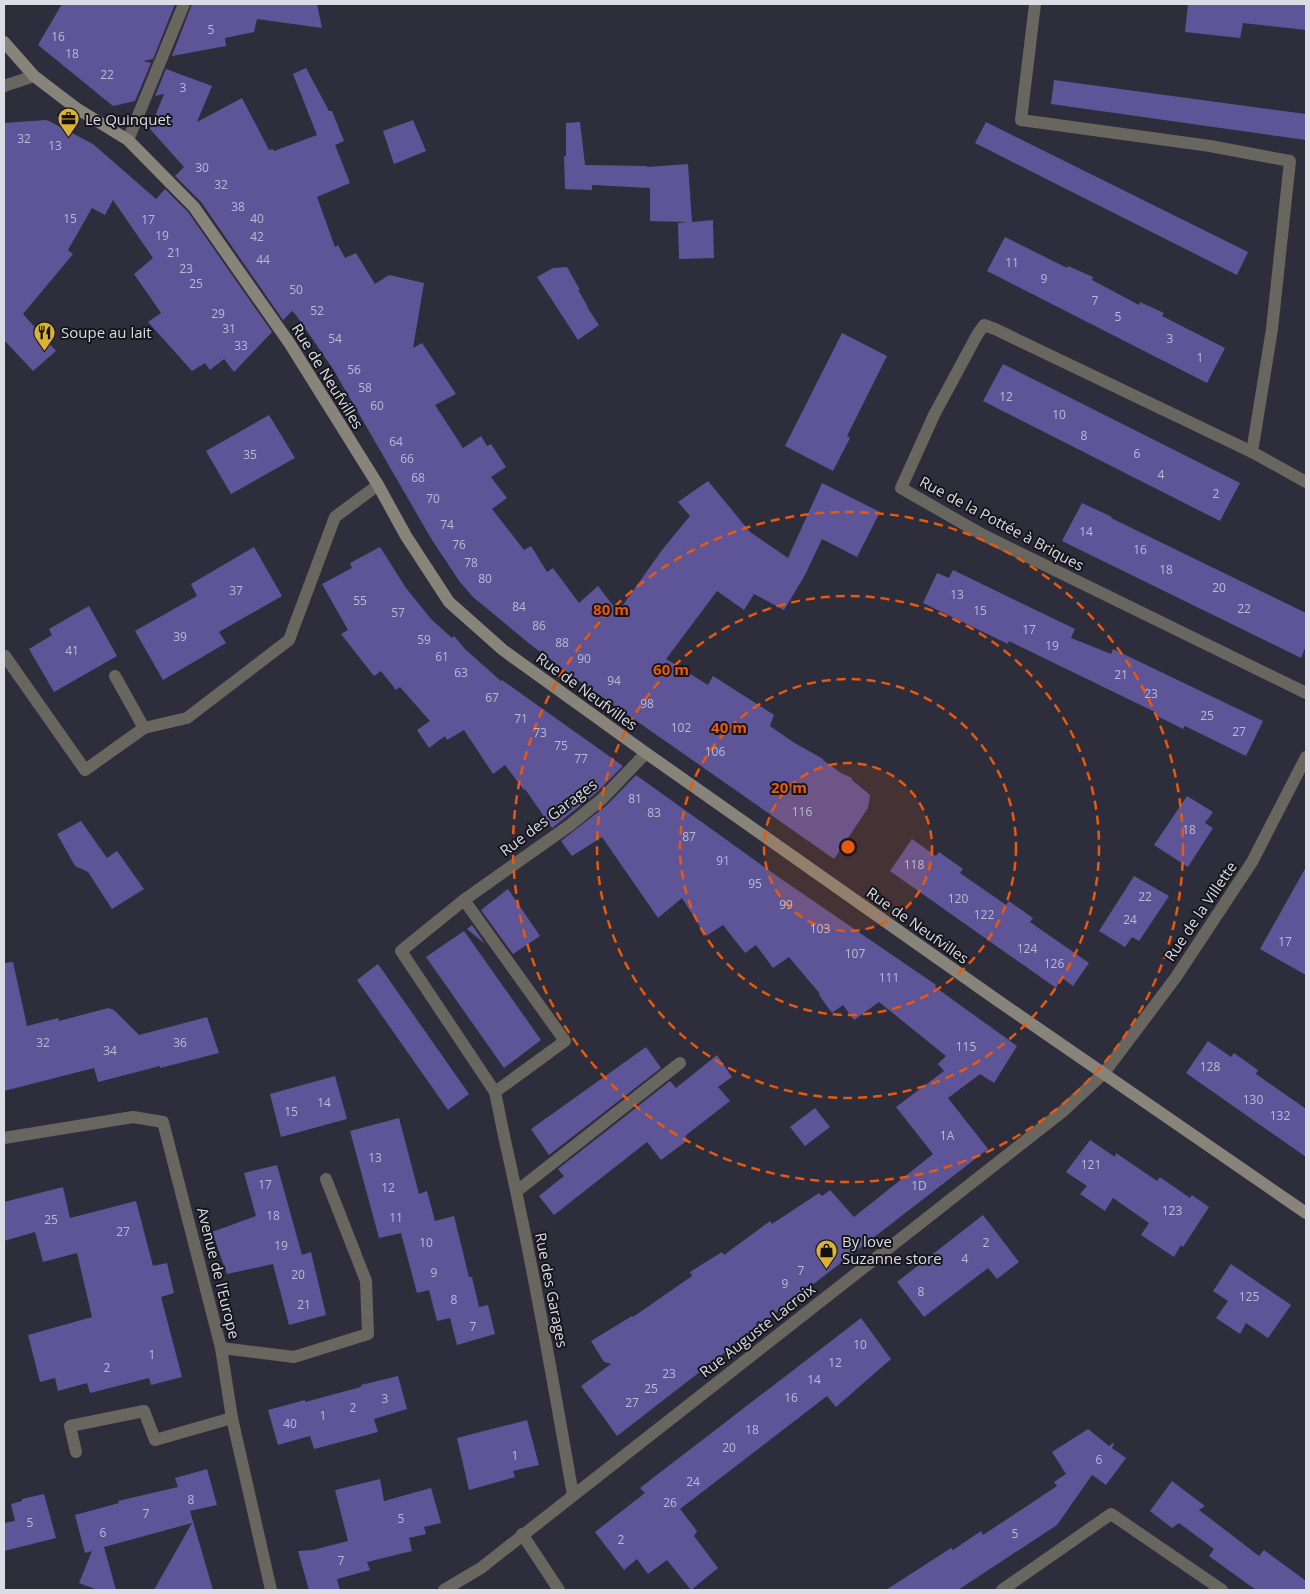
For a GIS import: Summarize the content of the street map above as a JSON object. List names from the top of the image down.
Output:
{
  "streets": {
    "main road": ["Rue de Neufvilles"],
    "street": [
      "Rue de la Pottée à Briques",
      "Rue des Garages",
      "Rue de la Villette",
      "Avenue de l'Europe",
      "Rue Auguste Lacroix"
    ]
  },
  "crossings": [
    ["Rue de Neufvilles", "Rue des Garages"],
    ["Rue de Neufvilles", "Rue de la Villette"],
    ["Rue de Neufvilles", "Rue Auguste Lacroix"],
    ["Rue des Garages", "Rue Auguste Lacroix"],
    ["Rue de la Villette", "Rue Auguste Lacroix"]
  ],
  "places": {
    "office": ["Le Quinquet"],
    "restaurant": ["Soupe au lait"],
    "shop": ["By love Suzanne store"]
  },
  "house_numbers": [
    "5",
    "16",
    "18",
    "22",
    "3",
    "32",
    "13",
    "30",
    "32",
    "38",
    "15",
    "40",
    "17",
    "19",
    "42",
    "21",
    "44",
    "11",
    "23",
    "9",
    "25",
    "50",
    "7",
    "52",
    "29",
    "5",
    "31",
    "54",
    "3",
    "33",
    "1",
    "56",
    "58",
    "12",
    "60",
    "10",
    "8",
    "64",
    "6",
    "35",
    "66",
    "4",
    "68",
    "2",
    "70",
    "74",
    "14",
    "76",
    "16",
    "78",
    "18",
    "80",
    "20",
    "37",
    "13",
    "55",
    "84",
    "22",
    "15",
    "57",
    "86",
    "17",
    "39",
    "59",
    "88",
    "19",
    "41",
    "61",
    "90",
    "63",
    "21",
    "94",
    "23",
    "67",
    "98",
    "25",
    "71",
    "102",
    "27",
    "73",
    "75",
    "106",
    "77",
    "81",
    "116",
    "83",
    "18",
    "87",
    "91",
    "118",
    "95",
    "22",
    "120",
    "99",
    "122",
    "24",
    "103",
    "17",
    "124",
    "107",
    "126",
    "111",
    "32",
    "36",
    "115",
    "34",
    "128",
    "130",
    "14",
    "15",
    "132",
    "1A",
    "13",
    "121",
    "17",
    "1D",
    "12",
    "123",
    "18",
    "11",
    "25",
    "27",
    "10",
    "2",
    "19",
    "4",
    "7",
    "9",
    "20",
    "9",
    "8",
    "125",
    "8",
    "21",
    "7",
    "10",
    "1",
    "12",
    "2",
    "23",
    "14",
    "25",
    "16",
    "3",
    "27",
    "2",
    "1",
    "40",
    "18",
    "20",
    "1",
    "6",
    "24",
    "8",
    "26",
    "7",
    "5",
    "5",
    "6",
    "5",
    "2",
    "7"
  ],
  "rings": [
    "80 m",
    "60 m",
    "40 m",
    "20 m"
  ]
}
